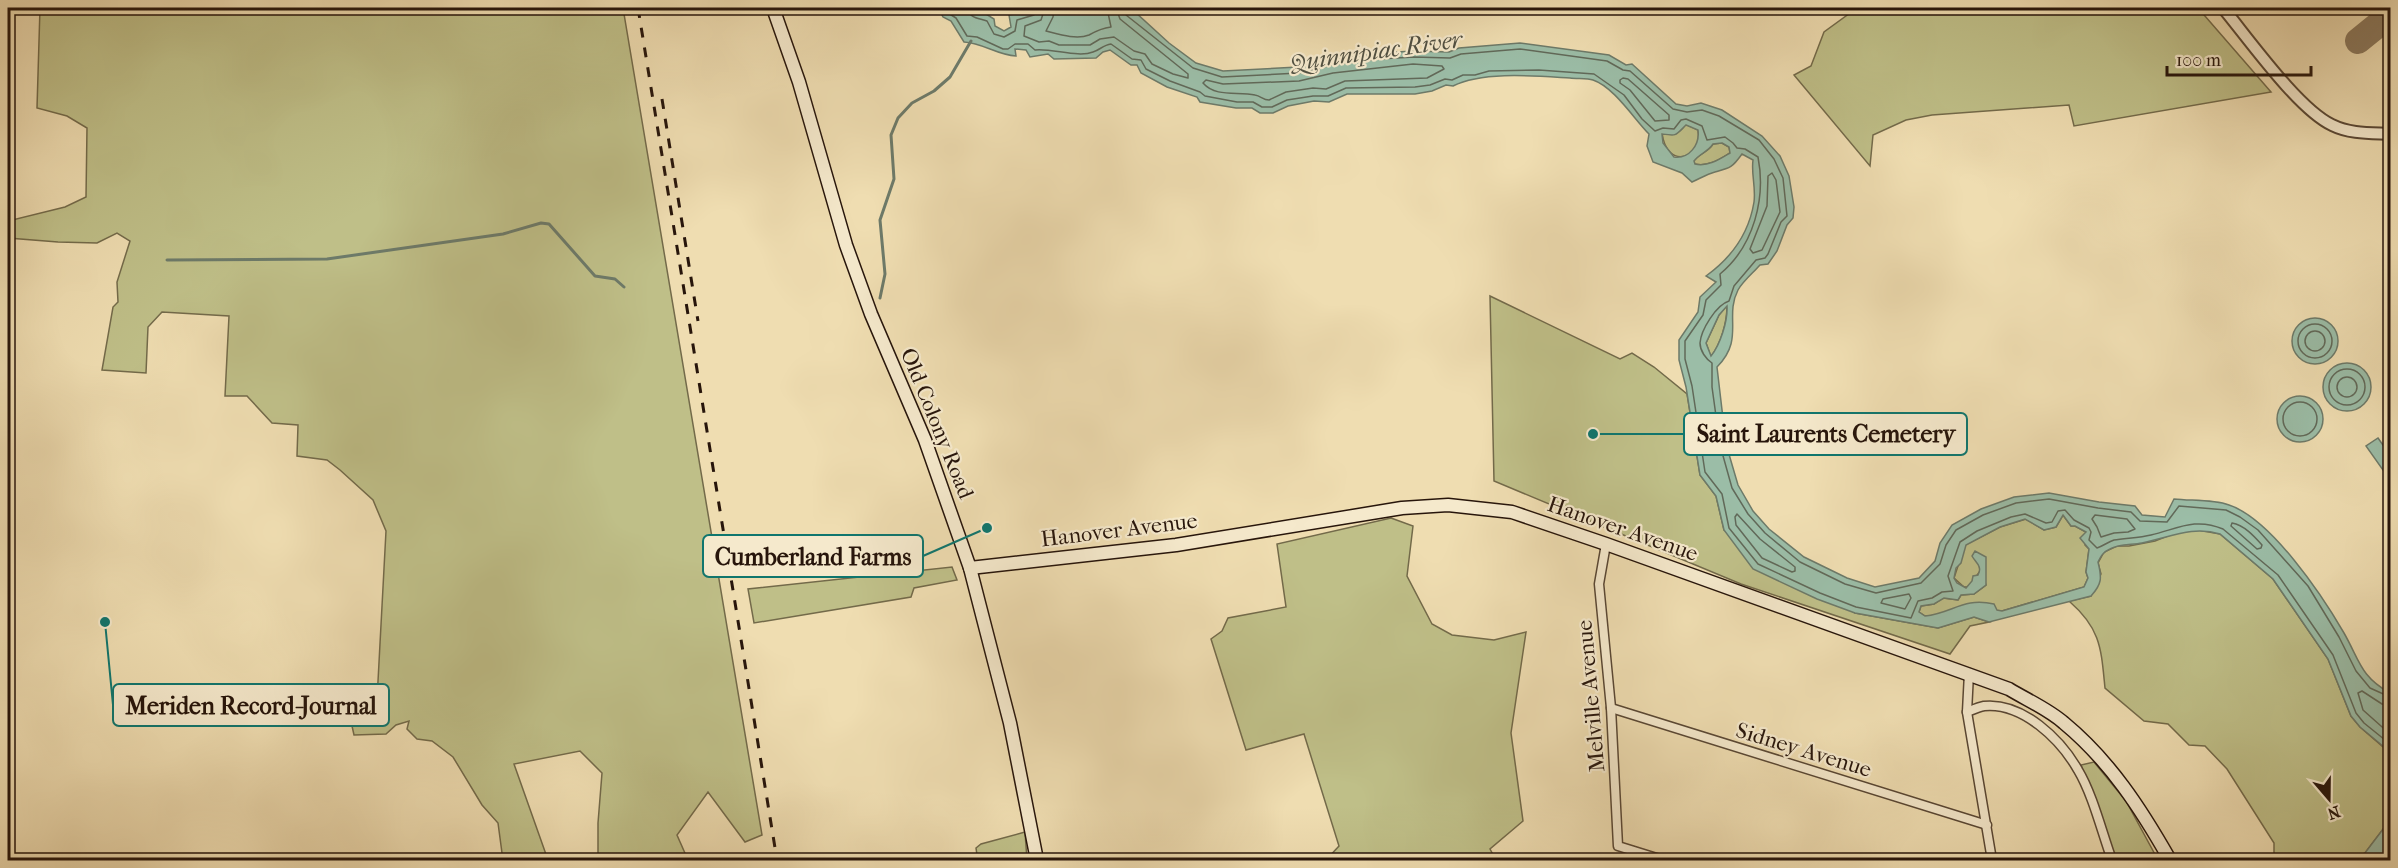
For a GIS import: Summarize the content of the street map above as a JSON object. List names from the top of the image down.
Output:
{
  "streets": {
    "main road": ["Old Colony Road", "Hanover Avenue"],
    "street": ["Melville Avenue", "Sidney Avenue"]
  },
  "crossings": [
    ["Old Colony Road", "Hanover Avenue"],
    ["Hanover Avenue", "Melville Avenue"],
    ["Melville Avenue", "Sidney Avenue"]
  ],
  "water": ["Quinnipiac River"],
  "places": ["Saint Laurents Cemetery", "Cumberland Farms", "Meriden Record-Journal"],
  "scale_bar": "100 m",
  "north": "bottom"
}
